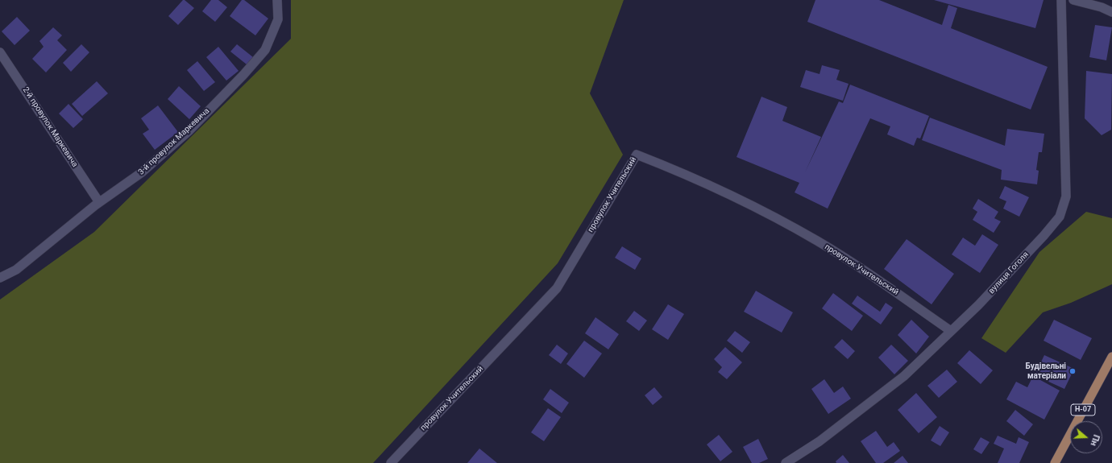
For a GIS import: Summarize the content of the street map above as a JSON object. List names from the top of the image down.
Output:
{
  "streets": {
    "main road": ["Н-07"],
    "street": [
      "2-й провулок Маркевича",
      "3-й провулок Маркевича",
      "провулок Учительский",
      "вулиця Гоголя"
    ]
  },
  "crossings": [
    ["2-й провулок Маркевича", "3-й провулок Маркевича"],
    ["провулок Учительский", "вулиця Гоголя"]
  ],
  "places": ["Будівельні матеріали"],
  "north": "right"
}
